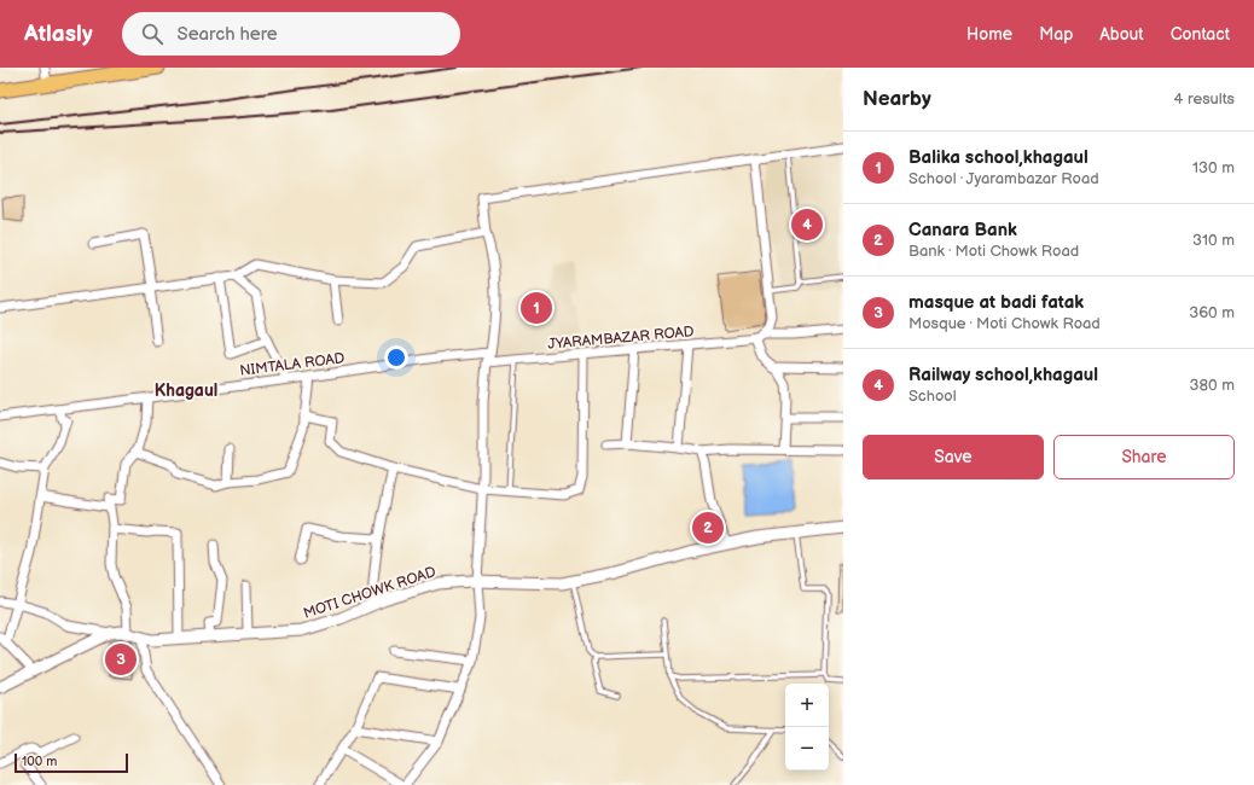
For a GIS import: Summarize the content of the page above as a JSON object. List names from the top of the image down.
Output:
{
  "streets": {
    "street": ["JYARAMBAZAR ROAD", "NIMTALA ROAD", "MOTI CHOWK ROAD"]
  },
  "districts": ["Khagaul"],
  "scale_bar": "100 m",
  "page": {
    "header": "Atlasly",
    "search": "Search here",
    "nav": [
      "Home",
      "Map",
      "About",
      "Contact"
    ],
    "heading": ["Nearby", "4 results"],
    "list": [
      {
        "mark": "1",
        "name": "Balika school,khagaul",
        "note": "School · Jyarambazar Road",
        "value": "130 m"
      },
      {
        "mark": "2",
        "name": "Canara Bank",
        "note": "Bank · Moti Chowk Road",
        "value": "310 m"
      },
      {
        "mark": "3",
        "name": "masque at badi fatak",
        "note": "Mosque · Moti Chowk Road",
        "value": "360 m"
      },
      {
        "mark": "4",
        "name": "Railway school,khagaul",
        "note": "School",
        "value": "380 m"
      }
    ],
    "pins": [
      "4",
      "1",
      "2",
      "3"
    ],
    "buttons": ["Save", "Share"],
    "map_buttons": ["+", "−"],
    "scale": "100 m"
  }
}
